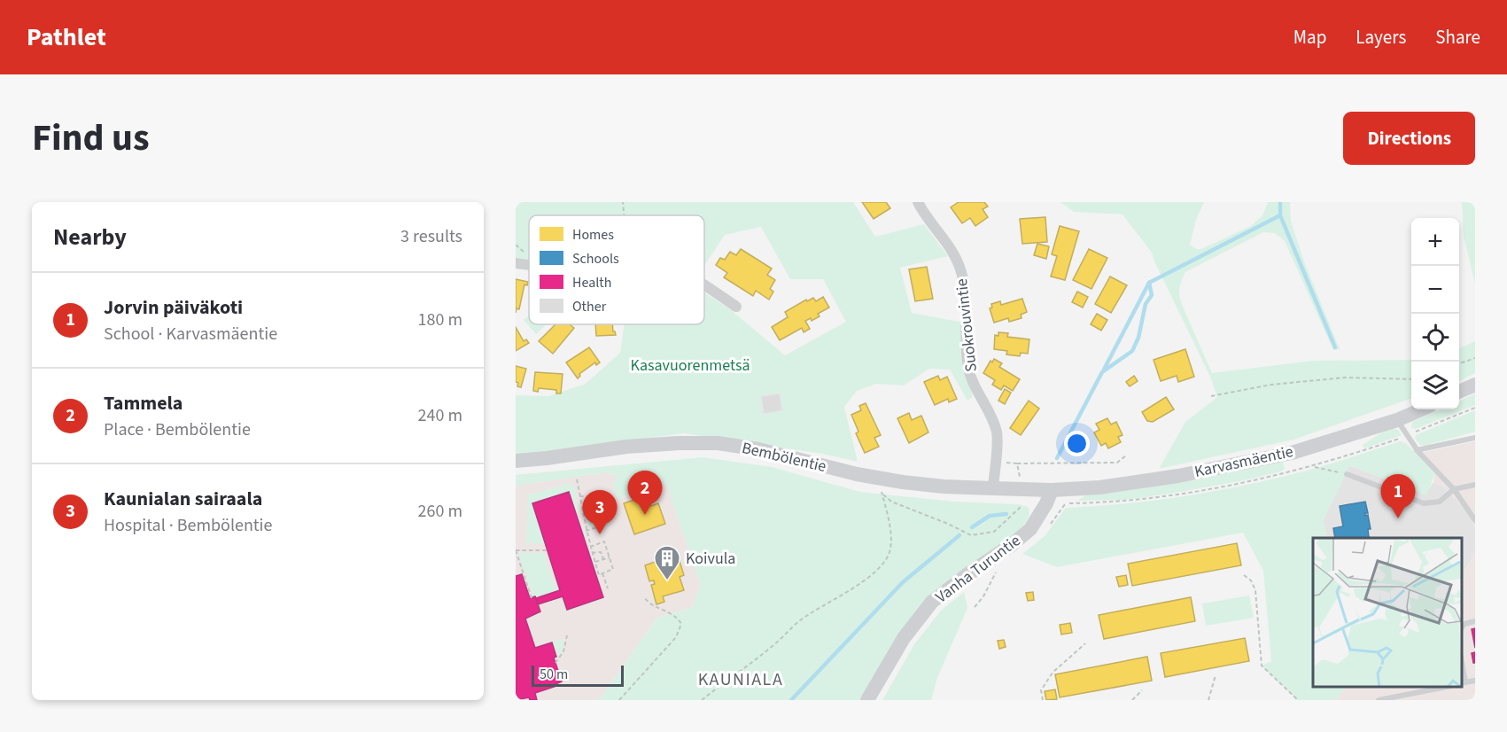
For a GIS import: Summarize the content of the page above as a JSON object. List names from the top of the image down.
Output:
{
  "streets": {
    "main road": ["Bembölentie", "Karvasmäentie", "Vanha Turuntie"],
    "street": ["Suokrouvintie"]
  },
  "crossings": [
    ["Suokrouvintie", "Bembölentie"],
    ["Bembölentie", "Karvasmäentie"],
    ["Bembölentie", "Vanha Turuntie"],
    ["Karvasmäentie", "Vanha Turuntie"]
  ],
  "districts": ["KAUNIALA"],
  "parks": ["Kasavuorenmetsä"],
  "places": {
    "building": ["Koivula"]
  },
  "legend": [
    "Homes",
    "Schools",
    "Health",
    "Other"
  ],
  "scale_bar": "50 m",
  "page": {
    "header": "Pathlet",
    "nav": ["Map", "Layers", "Share"],
    "title": "Find us",
    "buttons": "Directions",
    "heading": ["Nearby", "3 results"],
    "map_buttons": ["+", "−"],
    "list": [
      {
        "mark": "1",
        "name": "Jorvin päiväkoti",
        "note": "School · Karvasmäentie",
        "value": "180 m"
      },
      {
        "mark": "2",
        "name": "Tammela",
        "note": "Place · Bembölentie",
        "value": "240 m"
      },
      {
        "mark": "3",
        "name": "Kaunialan sairaala",
        "note": "Hospital · Bembölentie",
        "value": "260 m"
      }
    ],
    "pins": ["2", "1", "3"],
    "scale": "50 m"
  }
}
